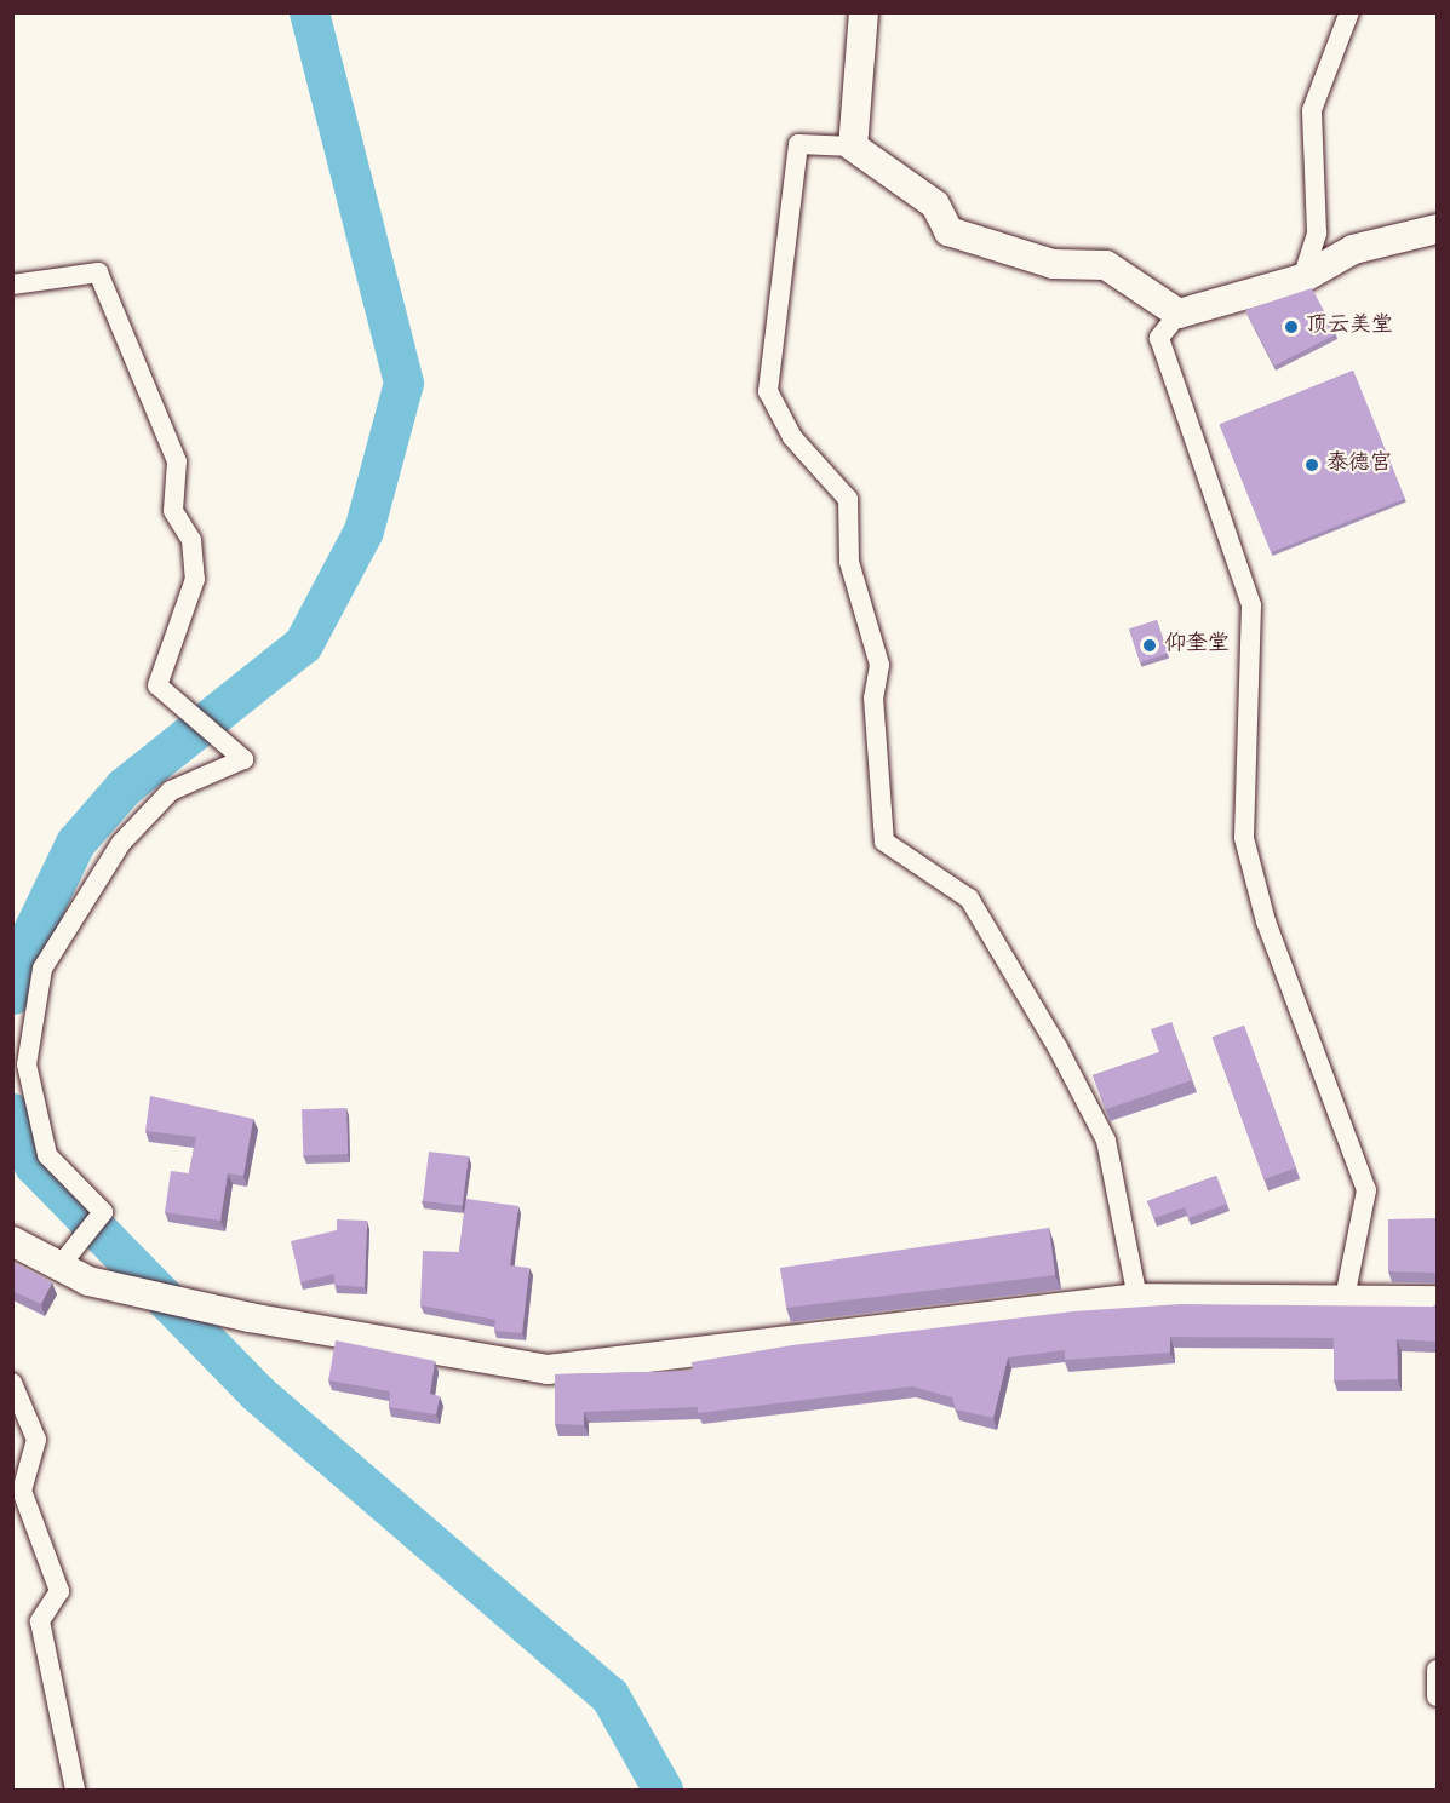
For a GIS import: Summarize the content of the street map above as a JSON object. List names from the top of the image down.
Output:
{
  "places": ["顶云美堂", "泰德宫", "仰奎堂"]
}
